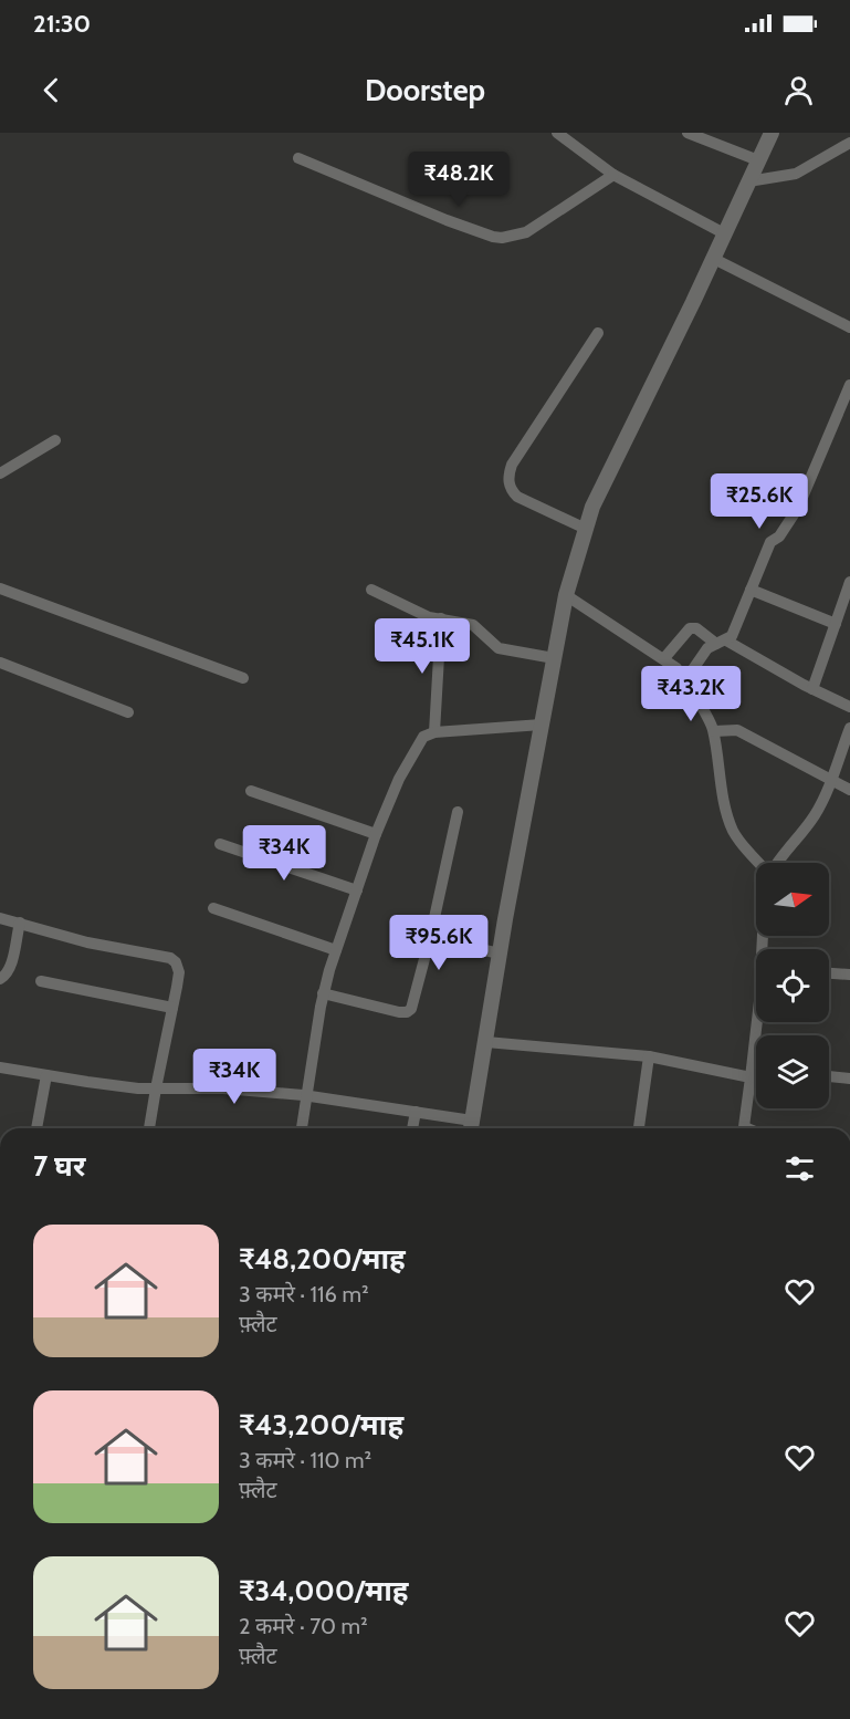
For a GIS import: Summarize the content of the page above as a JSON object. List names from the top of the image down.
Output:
{
  "north": "right",
  "page": {
    "status": "21:30",
    "header": "Doorstep",
    "price": [
      "₹48.2K",
      "₹25.6K",
      "₹45.1K",
      "₹43.2K",
      "₹34K",
      "₹95.6K",
      "₹34K"
    ],
    "heading": "7 घर",
    "list": [
      {
        "name": "₹48,200/माह",
        "note": "3 कमरे · 116 m² · फ़्लैट"
      },
      {
        "name": "₹43,200/माह",
        "note": "3 कमरे · 110 m² · फ़्लैट"
      },
      {
        "name": "₹34,000/माह",
        "note": "2 कमरे · 70 m² · फ़्लैट"
      }
    ]
  }
}
